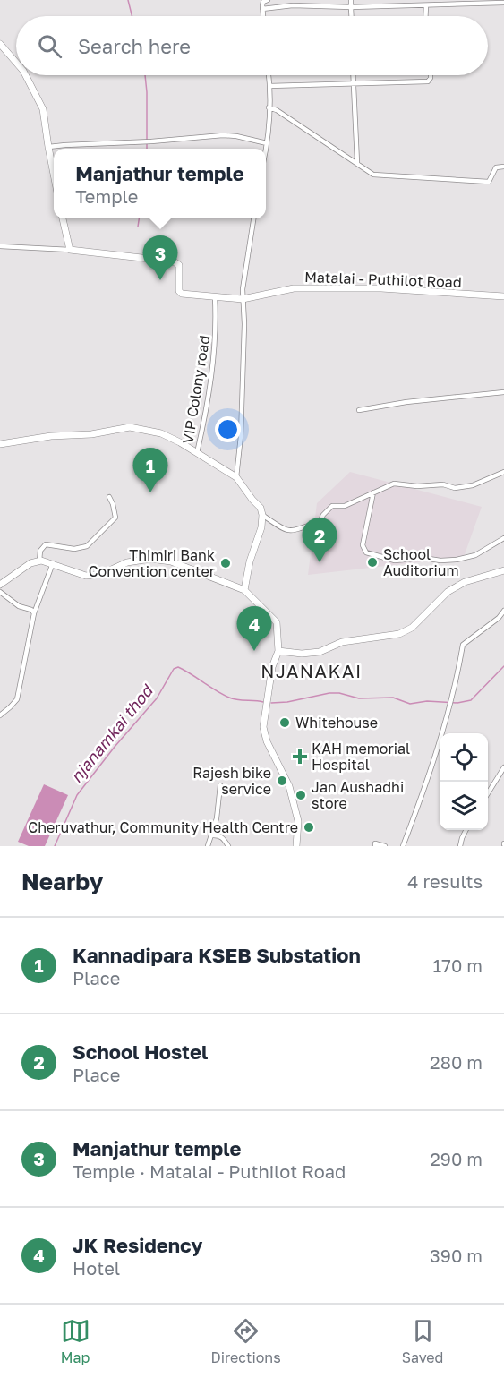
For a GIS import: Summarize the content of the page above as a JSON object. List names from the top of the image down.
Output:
{
  "streets": {
    "street": ["Matalai - Puthilot Road", "VIP Colony road"]
  },
  "crossings": [
    ["Matalai - Puthilot Road", "VIP Colony road"]
  ],
  "districts": ["NJANAKAI"],
  "water": ["njanamkai thod"],
  "places": {
    "other": [
      "School Auditorium",
      "Thimiri Bank Convention center",
      "Whitehouse",
      "Rajesh bike service",
      "Jan Aushadhi store",
      "Cheruvathur, Community Health Centre"
    ],
    "health": ["KAH memorial Hospital"]
  },
  "page": {
    "search": "Search here",
    "popup": ["Manjathur temple", "Temple"],
    "pins": [
      "3",
      "1",
      "2",
      "4"
    ],
    "heading": ["Nearby", "4 results"],
    "list": [
      {
        "mark": "1",
        "name": "Kannadipara KSEB Substation",
        "note": "Place",
        "value": "170 m"
      },
      {
        "mark": "2",
        "name": "School Hostel",
        "note": "Place",
        "value": "280 m"
      },
      {
        "mark": "3",
        "name": "Manjathur temple",
        "note": "Temple · Matalai - Puthilot Road",
        "value": "290 m"
      },
      {
        "mark": "4",
        "name": "JK Residency",
        "note": "Hotel",
        "value": "390 m"
      }
    ],
    "nav": ["Map", "Directions", "Saved"]
  }
}
